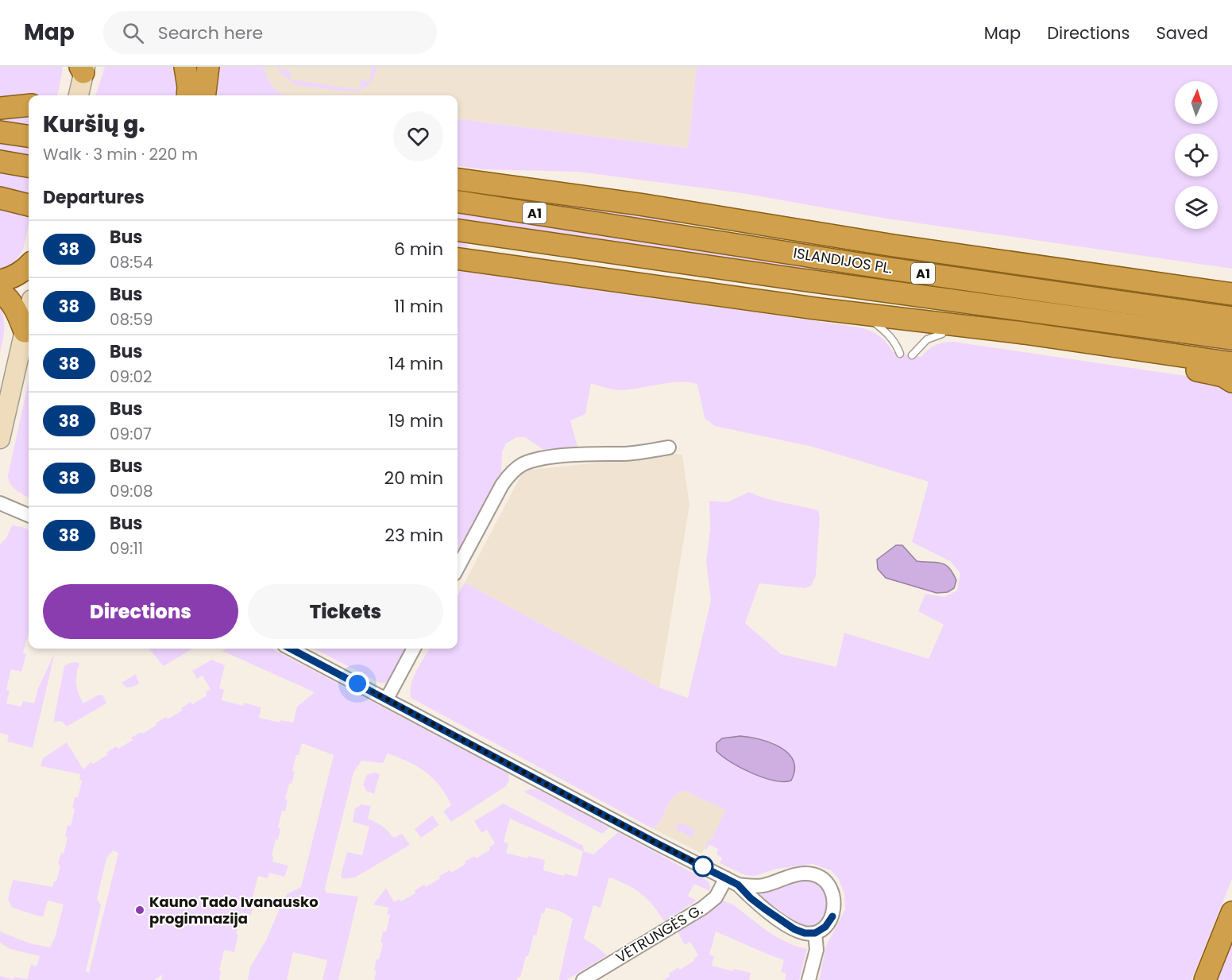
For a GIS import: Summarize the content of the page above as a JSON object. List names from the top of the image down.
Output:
{
  "streets": {
    "highway": ["A1", "ISLANDIJOS PL."],
    "street": ["VĖTRUNGĖS G."]
  },
  "places": ["Kauno Tado Ivanausko progimnazija"],
  "lines": ["bus line 38"],
  "north": "top",
  "page": {
    "header": "Map",
    "search": "Search here",
    "nav": ["Map", "Directions", "Saved"],
    "heading": [
      ["Kuršių g.", "Walk · 3 min · 220 m"],
      "Departures"
    ],
    "list": [
      {
        "mark": "38",
        "name": "Bus",
        "note": "08:54",
        "value": "6 min"
      },
      {
        "mark": "38",
        "name": "Bus",
        "note": "08:59",
        "value": "11 min"
      },
      {
        "mark": "38",
        "name": "Bus",
        "note": "09:02",
        "value": "14 min"
      },
      {
        "mark": "38",
        "name": "Bus",
        "note": "09:07",
        "value": "19 min"
      },
      {
        "mark": "38",
        "name": "Bus",
        "note": "09:08",
        "value": "20 min"
      },
      {
        "mark": "38",
        "name": "Bus",
        "note": "09:11",
        "value": "23 min"
      }
    ],
    "buttons": ["Directions", "Tickets"]
  }
}
